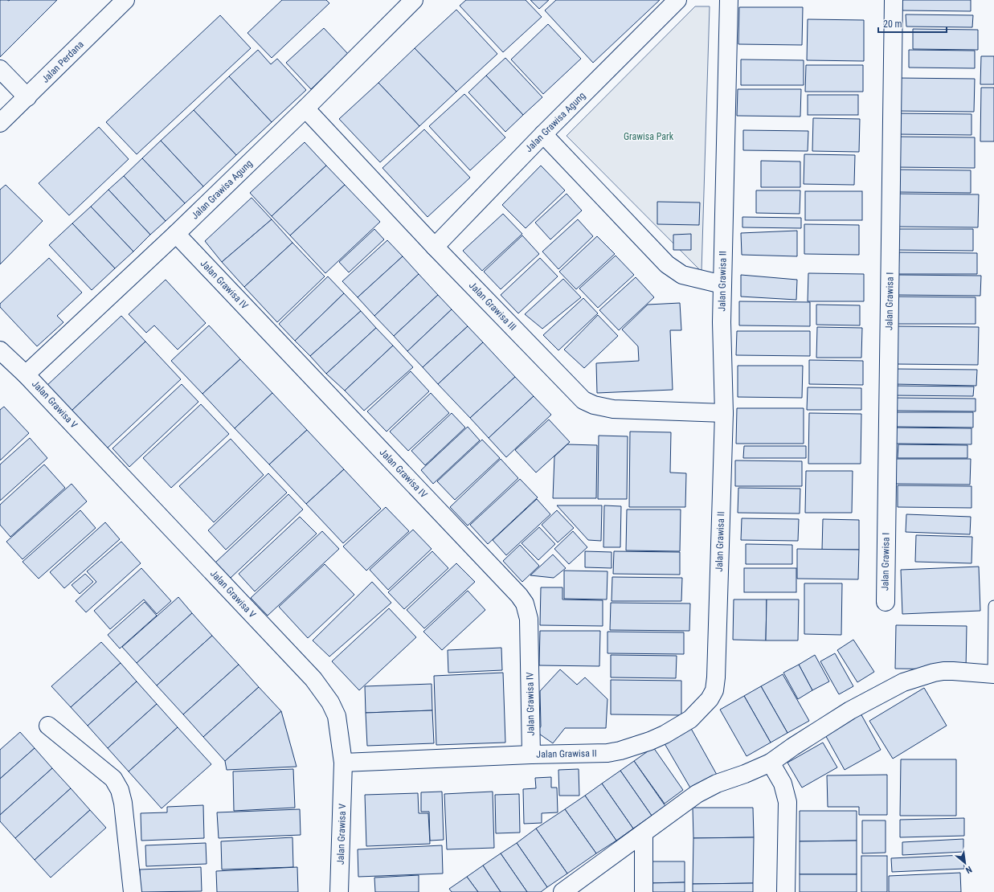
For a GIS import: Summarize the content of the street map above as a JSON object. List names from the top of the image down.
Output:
{
  "streets": {
    "street": [
      "Jalan Perdana",
      "Jalan Grawisa Agung",
      "Jalan Grawisa II",
      "Jalan Grawisa IV",
      "Jalan Grawisa I",
      "Jalan Grawisa III",
      "Jalan Grawisa V"
    ]
  },
  "crossings": [
    ["Jalan Grawisa Agung", "Jalan Grawisa IV"],
    ["Jalan Grawisa Agung", "Jalan Grawisa III"],
    ["Jalan Grawisa Agung", "Jalan Grawisa V"],
    ["Jalan Grawisa II", "Jalan Grawisa IV"],
    ["Jalan Grawisa II", "Jalan Grawisa III"],
    ["Jalan Grawisa II", "Jalan Grawisa V"]
  ],
  "parks": ["Grawisa Park"],
  "scale_bar": "20 m",
  "north": "bottom right"
}
